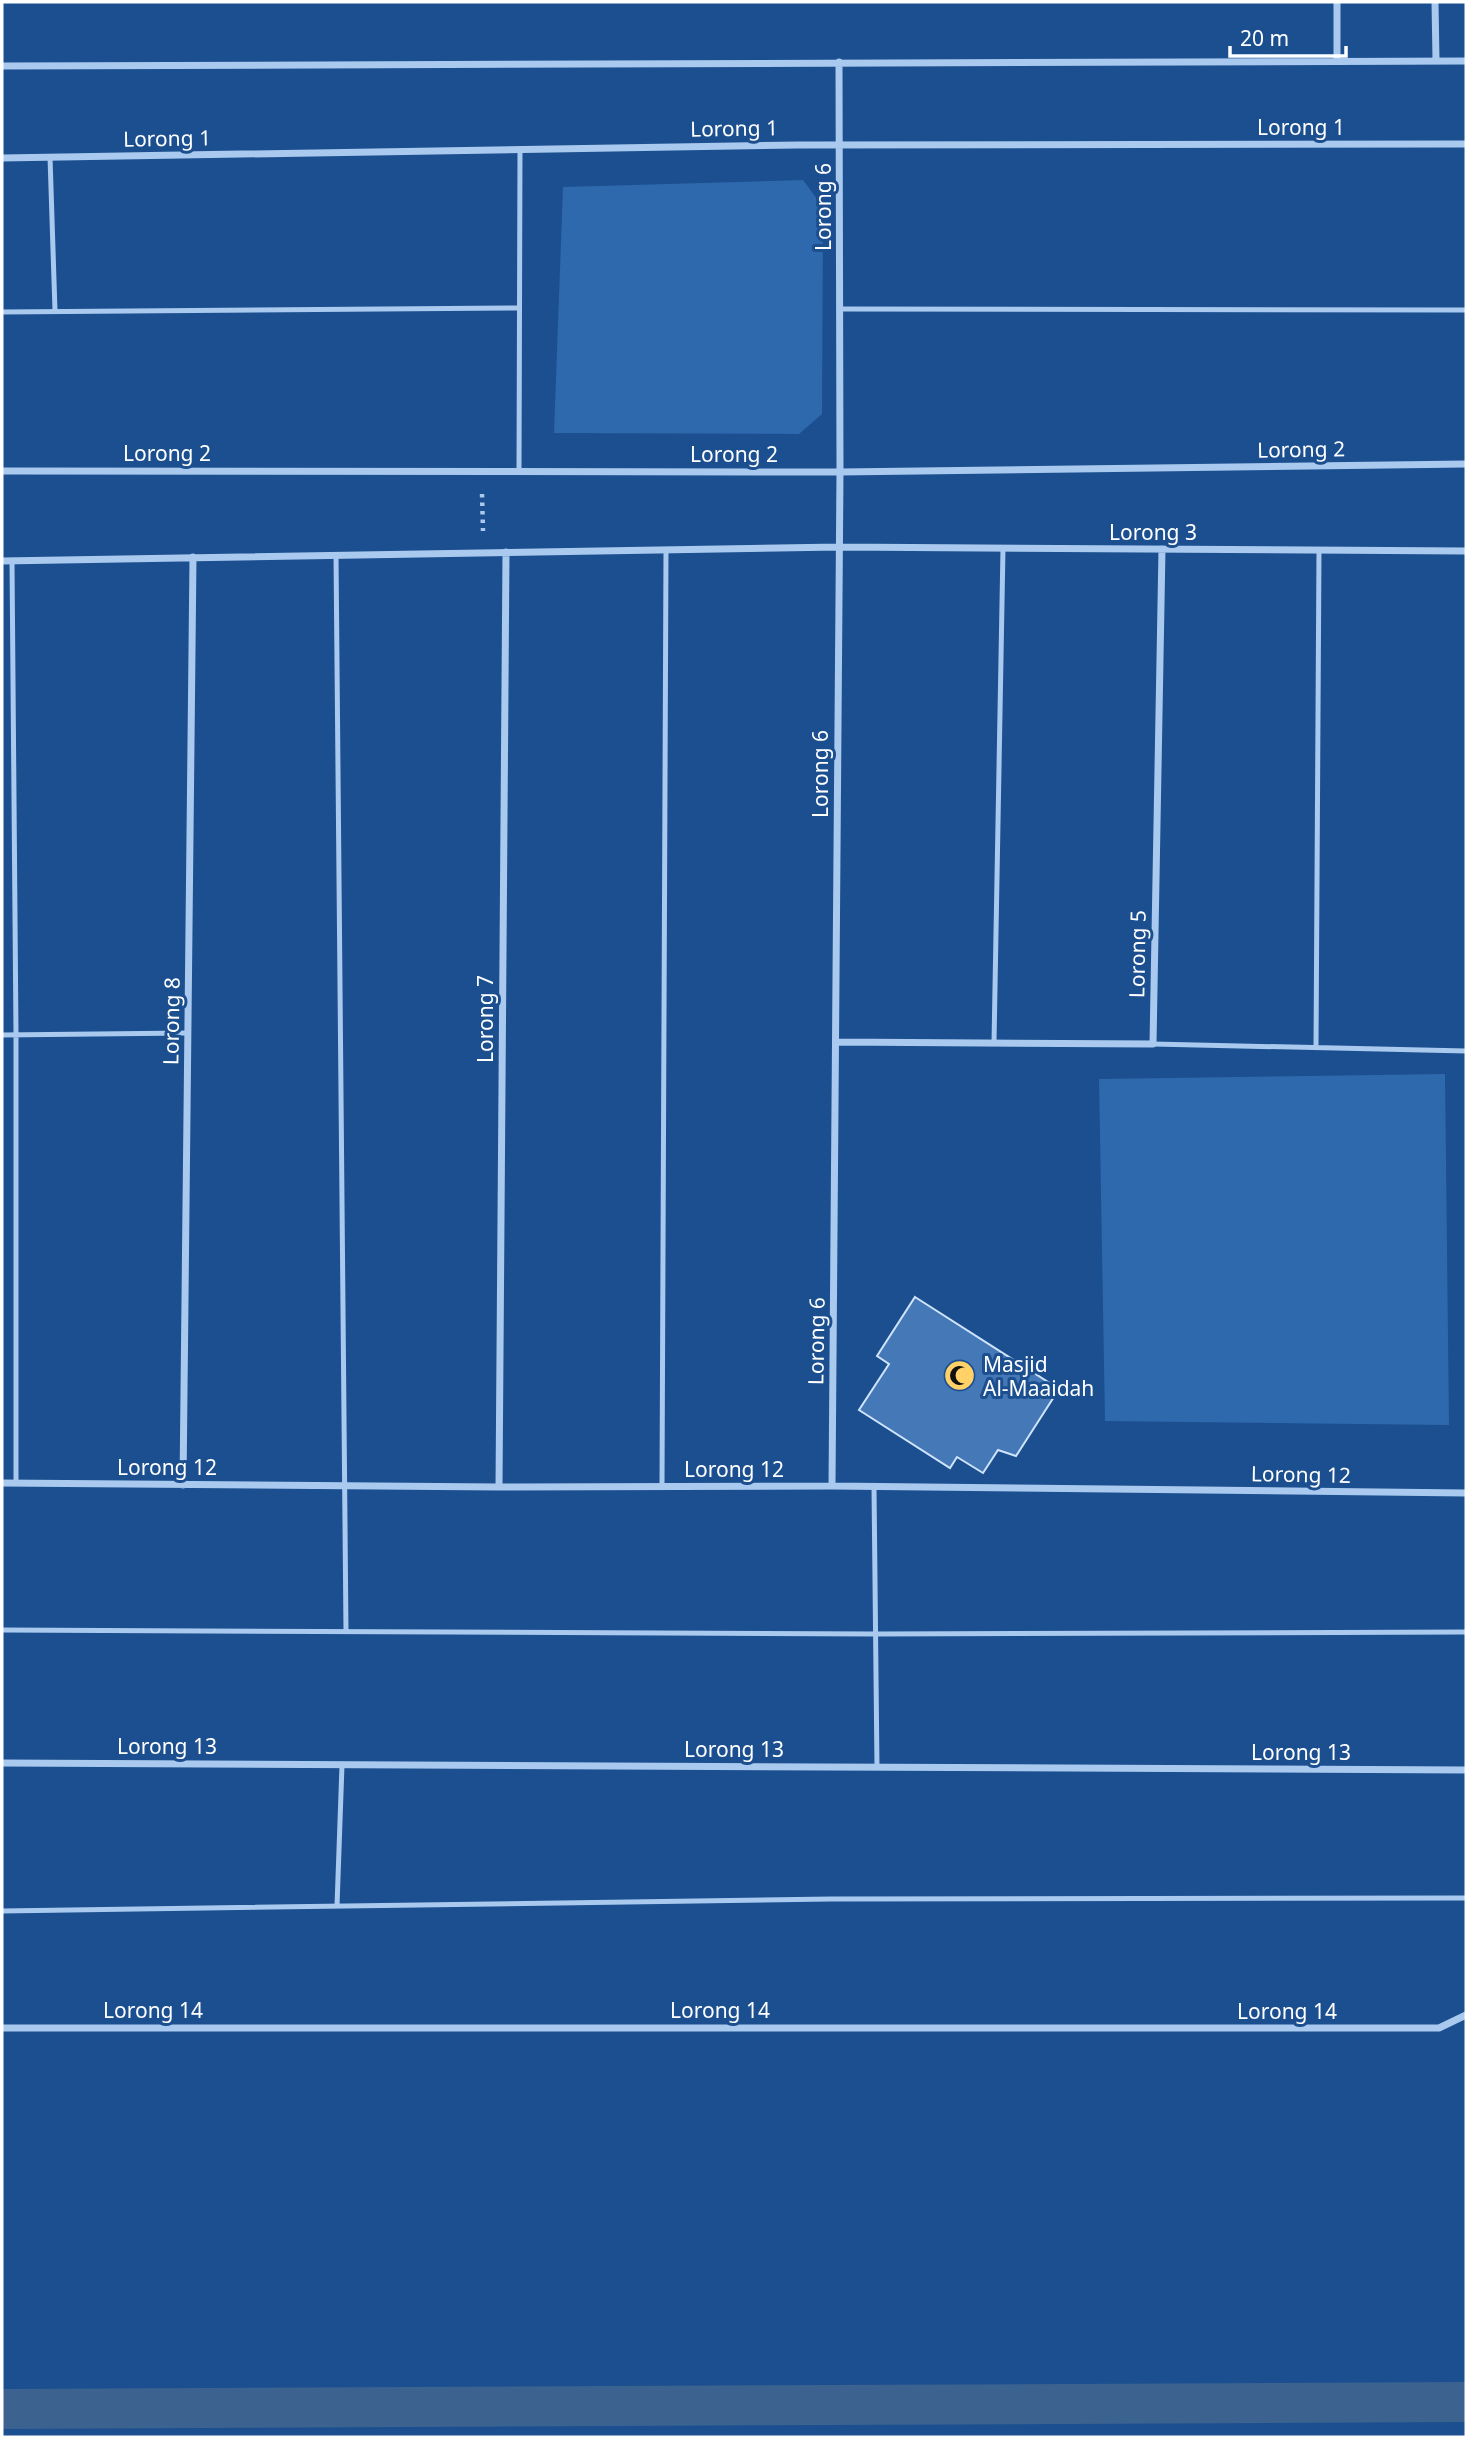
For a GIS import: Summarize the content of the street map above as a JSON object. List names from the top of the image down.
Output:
{
  "streets": {
    "street": [
      "Lorong 1",
      "Lorong 6",
      "Lorong 2",
      "Lorong 3",
      "Lorong 5",
      "Lorong 7",
      "Lorong 8",
      "Lorong 12",
      "Lorong 13",
      "Lorong 14"
    ]
  },
  "crossings": [
    ["Lorong 1", "Lorong 6"],
    ["Lorong 6", "Lorong 2"],
    ["Lorong 6", "Lorong 3"],
    ["Lorong 6", "Lorong 12"],
    ["Lorong 3", "Lorong 5"],
    ["Lorong 3", "Lorong 7"],
    ["Lorong 3", "Lorong 8"],
    ["Lorong 7", "Lorong 12"],
    ["Lorong 8", "Lorong 12"]
  ],
  "places": {
    "mosque": ["Masjid Al-Maaidah"]
  },
  "scale_bar": "20 m"
}
